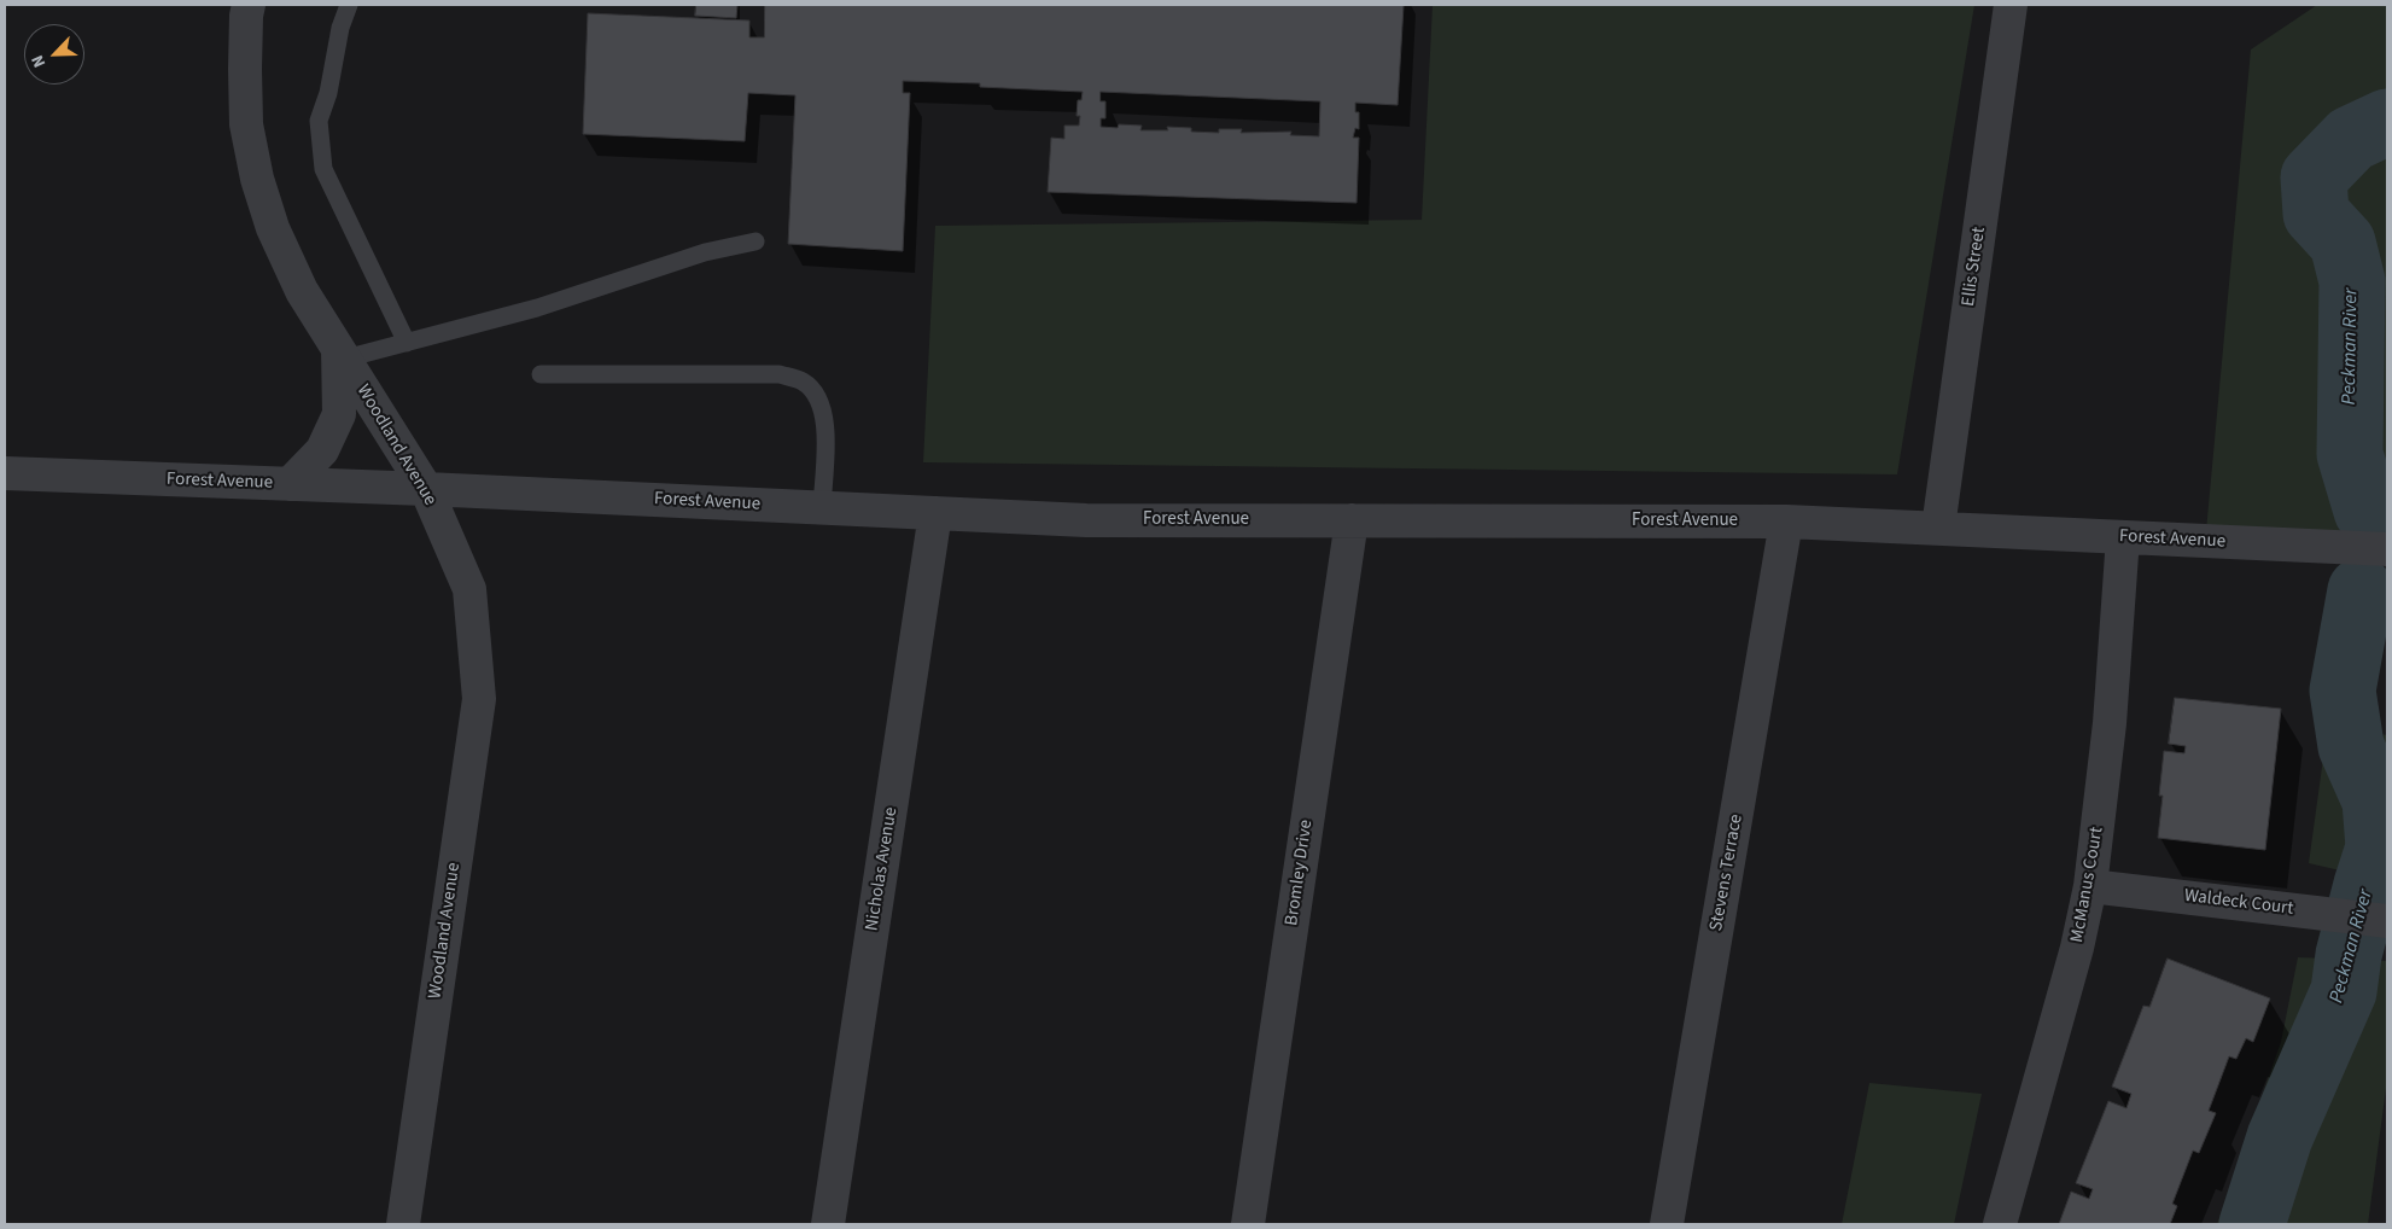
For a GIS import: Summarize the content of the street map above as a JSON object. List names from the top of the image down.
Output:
{
  "streets": {
    "street": [
      "Ellis Street",
      "Woodland Avenue",
      "Forest Avenue",
      "Nicholas Avenue",
      "Bromley Drive",
      "Stevens Terrace",
      "McManus Court",
      "Waldeck Court"
    ]
  },
  "crossings": [
    ["Ellis Street", "Forest Avenue"],
    ["Woodland Avenue", "Forest Avenue"],
    ["Forest Avenue", "Nicholas Avenue"],
    ["Forest Avenue", "Bromley Drive"],
    ["Forest Avenue", "Stevens Terrace"],
    ["Forest Avenue", "McManus Court"],
    ["McManus Court", "Waldeck Court"]
  ],
  "water": ["Peckman River"],
  "north": "bottom left"
}
